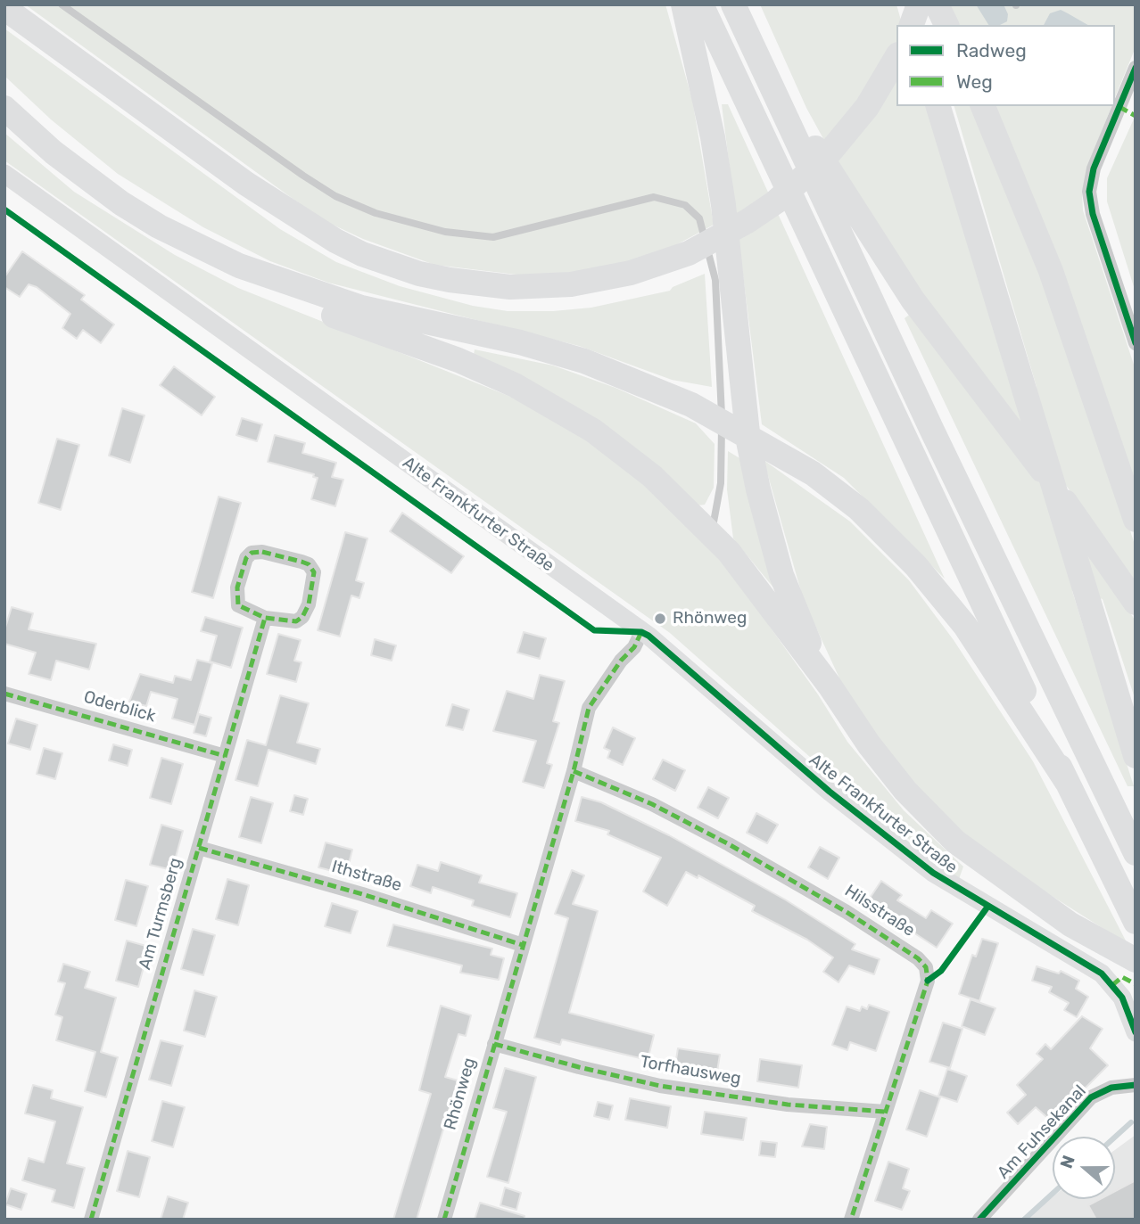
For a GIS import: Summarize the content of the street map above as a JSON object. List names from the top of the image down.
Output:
{
  "streets": {
    "street": [
      "Alte Frankfurter Straße",
      "Oderblick",
      "Ithstraße",
      "Hilsstraße",
      "Am Turmsberg",
      "Torfhausweg",
      "Rhönweg",
      "Am Fuhsekanal"
    ]
  },
  "crossings": [
    ["Alte Frankfurter Straße", "Rhönweg"],
    ["Oderblick", "Am Turmsberg"],
    ["Ithstraße", "Am Turmsberg"],
    ["Ithstraße", "Rhönweg"],
    ["Hilsstraße", "Torfhausweg"],
    ["Hilsstraße", "Rhönweg"],
    ["Torfhausweg", "Rhönweg"]
  ],
  "places": ["Rhönweg"],
  "legend": ["Radweg", "Weg"],
  "north": "left"
}
